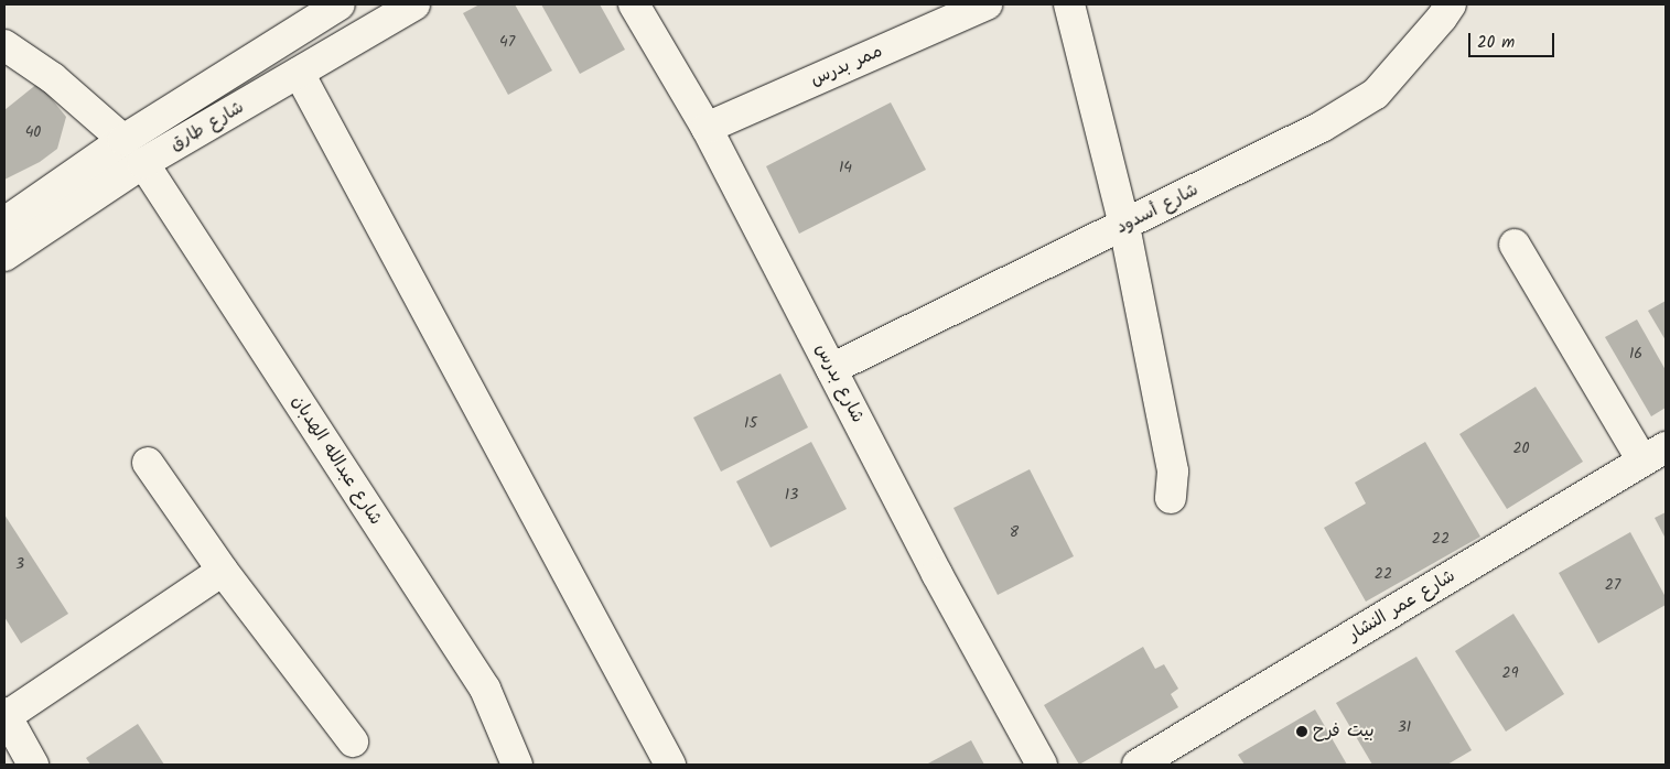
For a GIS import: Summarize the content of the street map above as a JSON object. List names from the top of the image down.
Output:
{
  "streets": {
    "street": [
      "ممر بدرس",
      "شارع طارق",
      "شارع أسدود",
      "شارع بدرس",
      "شارع عبدالله الهدبان",
      "شارع عمر النشار"
    ]
  },
  "crossings": [
    ["ممر بدرس", "شارع بدرس"],
    ["شارع طارق", "شارع عبدالله الهدبان"],
    ["شارع أسدود", "شارع بدرس"]
  ],
  "places": ["بيت فرح"],
  "house_numbers": [
    "47",
    "40",
    "14",
    "16",
    "15",
    "20",
    "13",
    "8",
    "22",
    "3",
    "22",
    "27",
    "29",
    "31"
  ],
  "scale_bar": "20 m"
}
